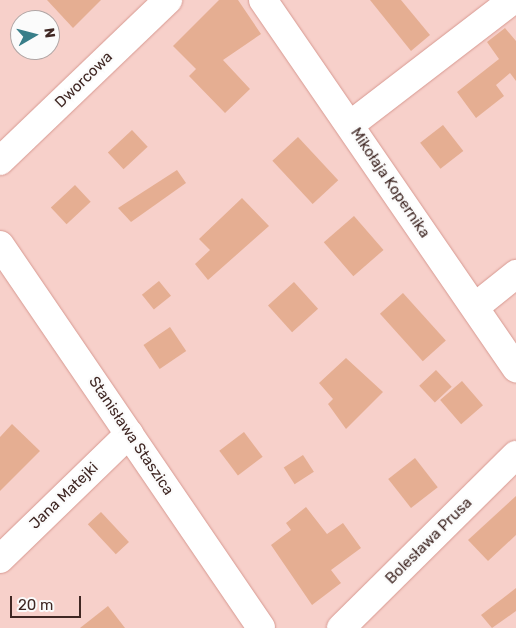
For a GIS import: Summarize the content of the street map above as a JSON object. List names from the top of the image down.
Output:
{
  "streets": {
    "street": [
      "Dworcowa",
      "Mikołaja Kopernika",
      "Stanisława Staszica",
      "Jana Matejki",
      "Bolesława Prusa"
    ]
  },
  "crossings": [
    ["Stanisława Staszica", "Jana Matejki"]
  ],
  "scale_bar": "20 m",
  "north": "right"
}
